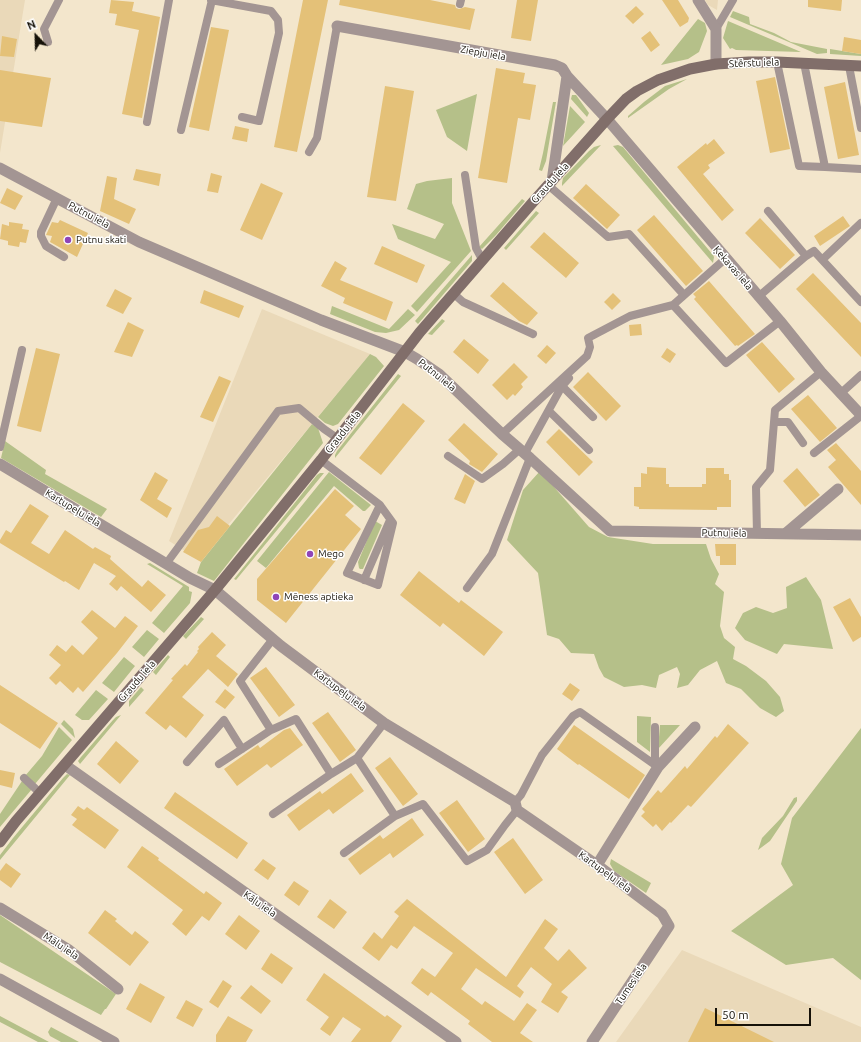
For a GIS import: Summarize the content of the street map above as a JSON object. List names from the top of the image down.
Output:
{
  "streets": {
    "main road": ["Stērstu iela", "Graudu iela"],
    "street": [
      "Ziepju iela",
      "Putnu iela",
      "Ķekavas iela",
      "Kartupeļu iela",
      "Kāļu iela",
      "Mālu iela",
      "Tumes iela"
    ]
  },
  "crossings": [
    ["Ziepju iela", "Graudu iela"],
    ["Ziepju iela", "Ķekavas iela"],
    ["Stērstu iela", "Graudu iela"],
    ["Graudu iela", "Putnu iela"],
    ["Graudu iela", "Ķekavas iela"],
    ["Graudu iela", "Kartupeļu iela"],
    ["Graudu iela", "Kāļu iela"],
    ["Kartupeļu iela", "Tumes iela"]
  ],
  "places": ["Putnu skati", "Mego", "Mēness aptieka"],
  "scale_bar": "50 m",
  "north": "top left"
}
